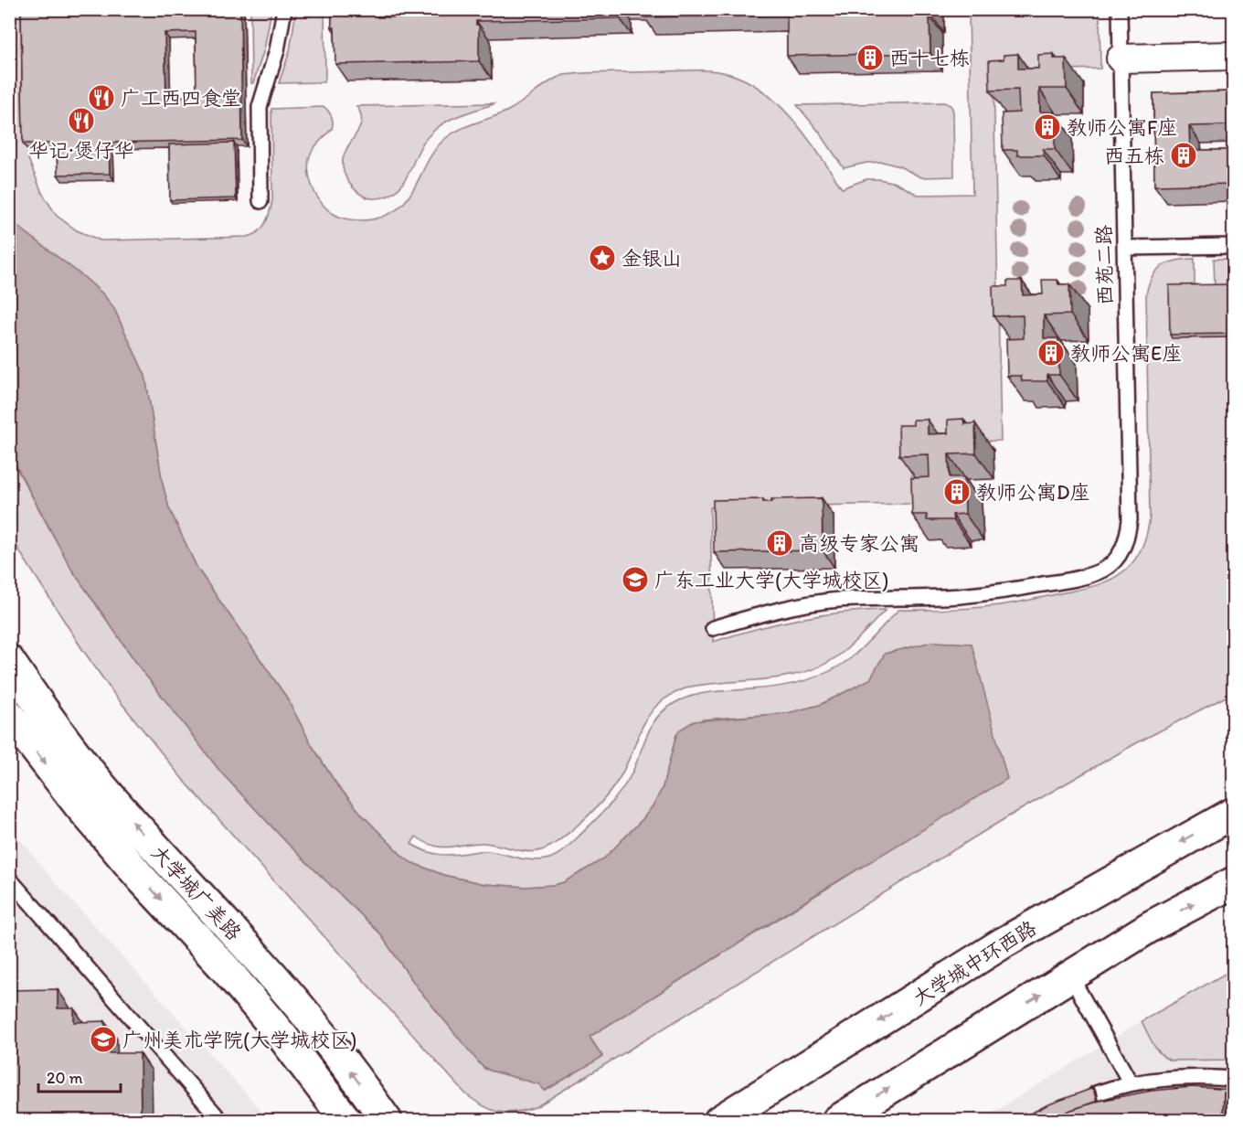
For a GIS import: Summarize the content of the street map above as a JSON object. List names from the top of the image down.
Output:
{
  "streets": {
    "main road": ["大学城广美路", "大学城中环西路"],
    "lane": ["西苑二路"]
  },
  "places": {
    "building": [
      "西十七栋",
      "教师公寓F座",
      "西五栋",
      "教师公寓E座",
      "教师公寓D座",
      "高级专家公寓"
    ],
    "restaurant": ["广工西四食堂", "华记·煲仔华"],
    "place": ["金银山"],
    "school or university": ["广东工业大学(大学城校区)", "广州美术学院(大学城校区)"]
  },
  "scale_bar": "20 m"
}
